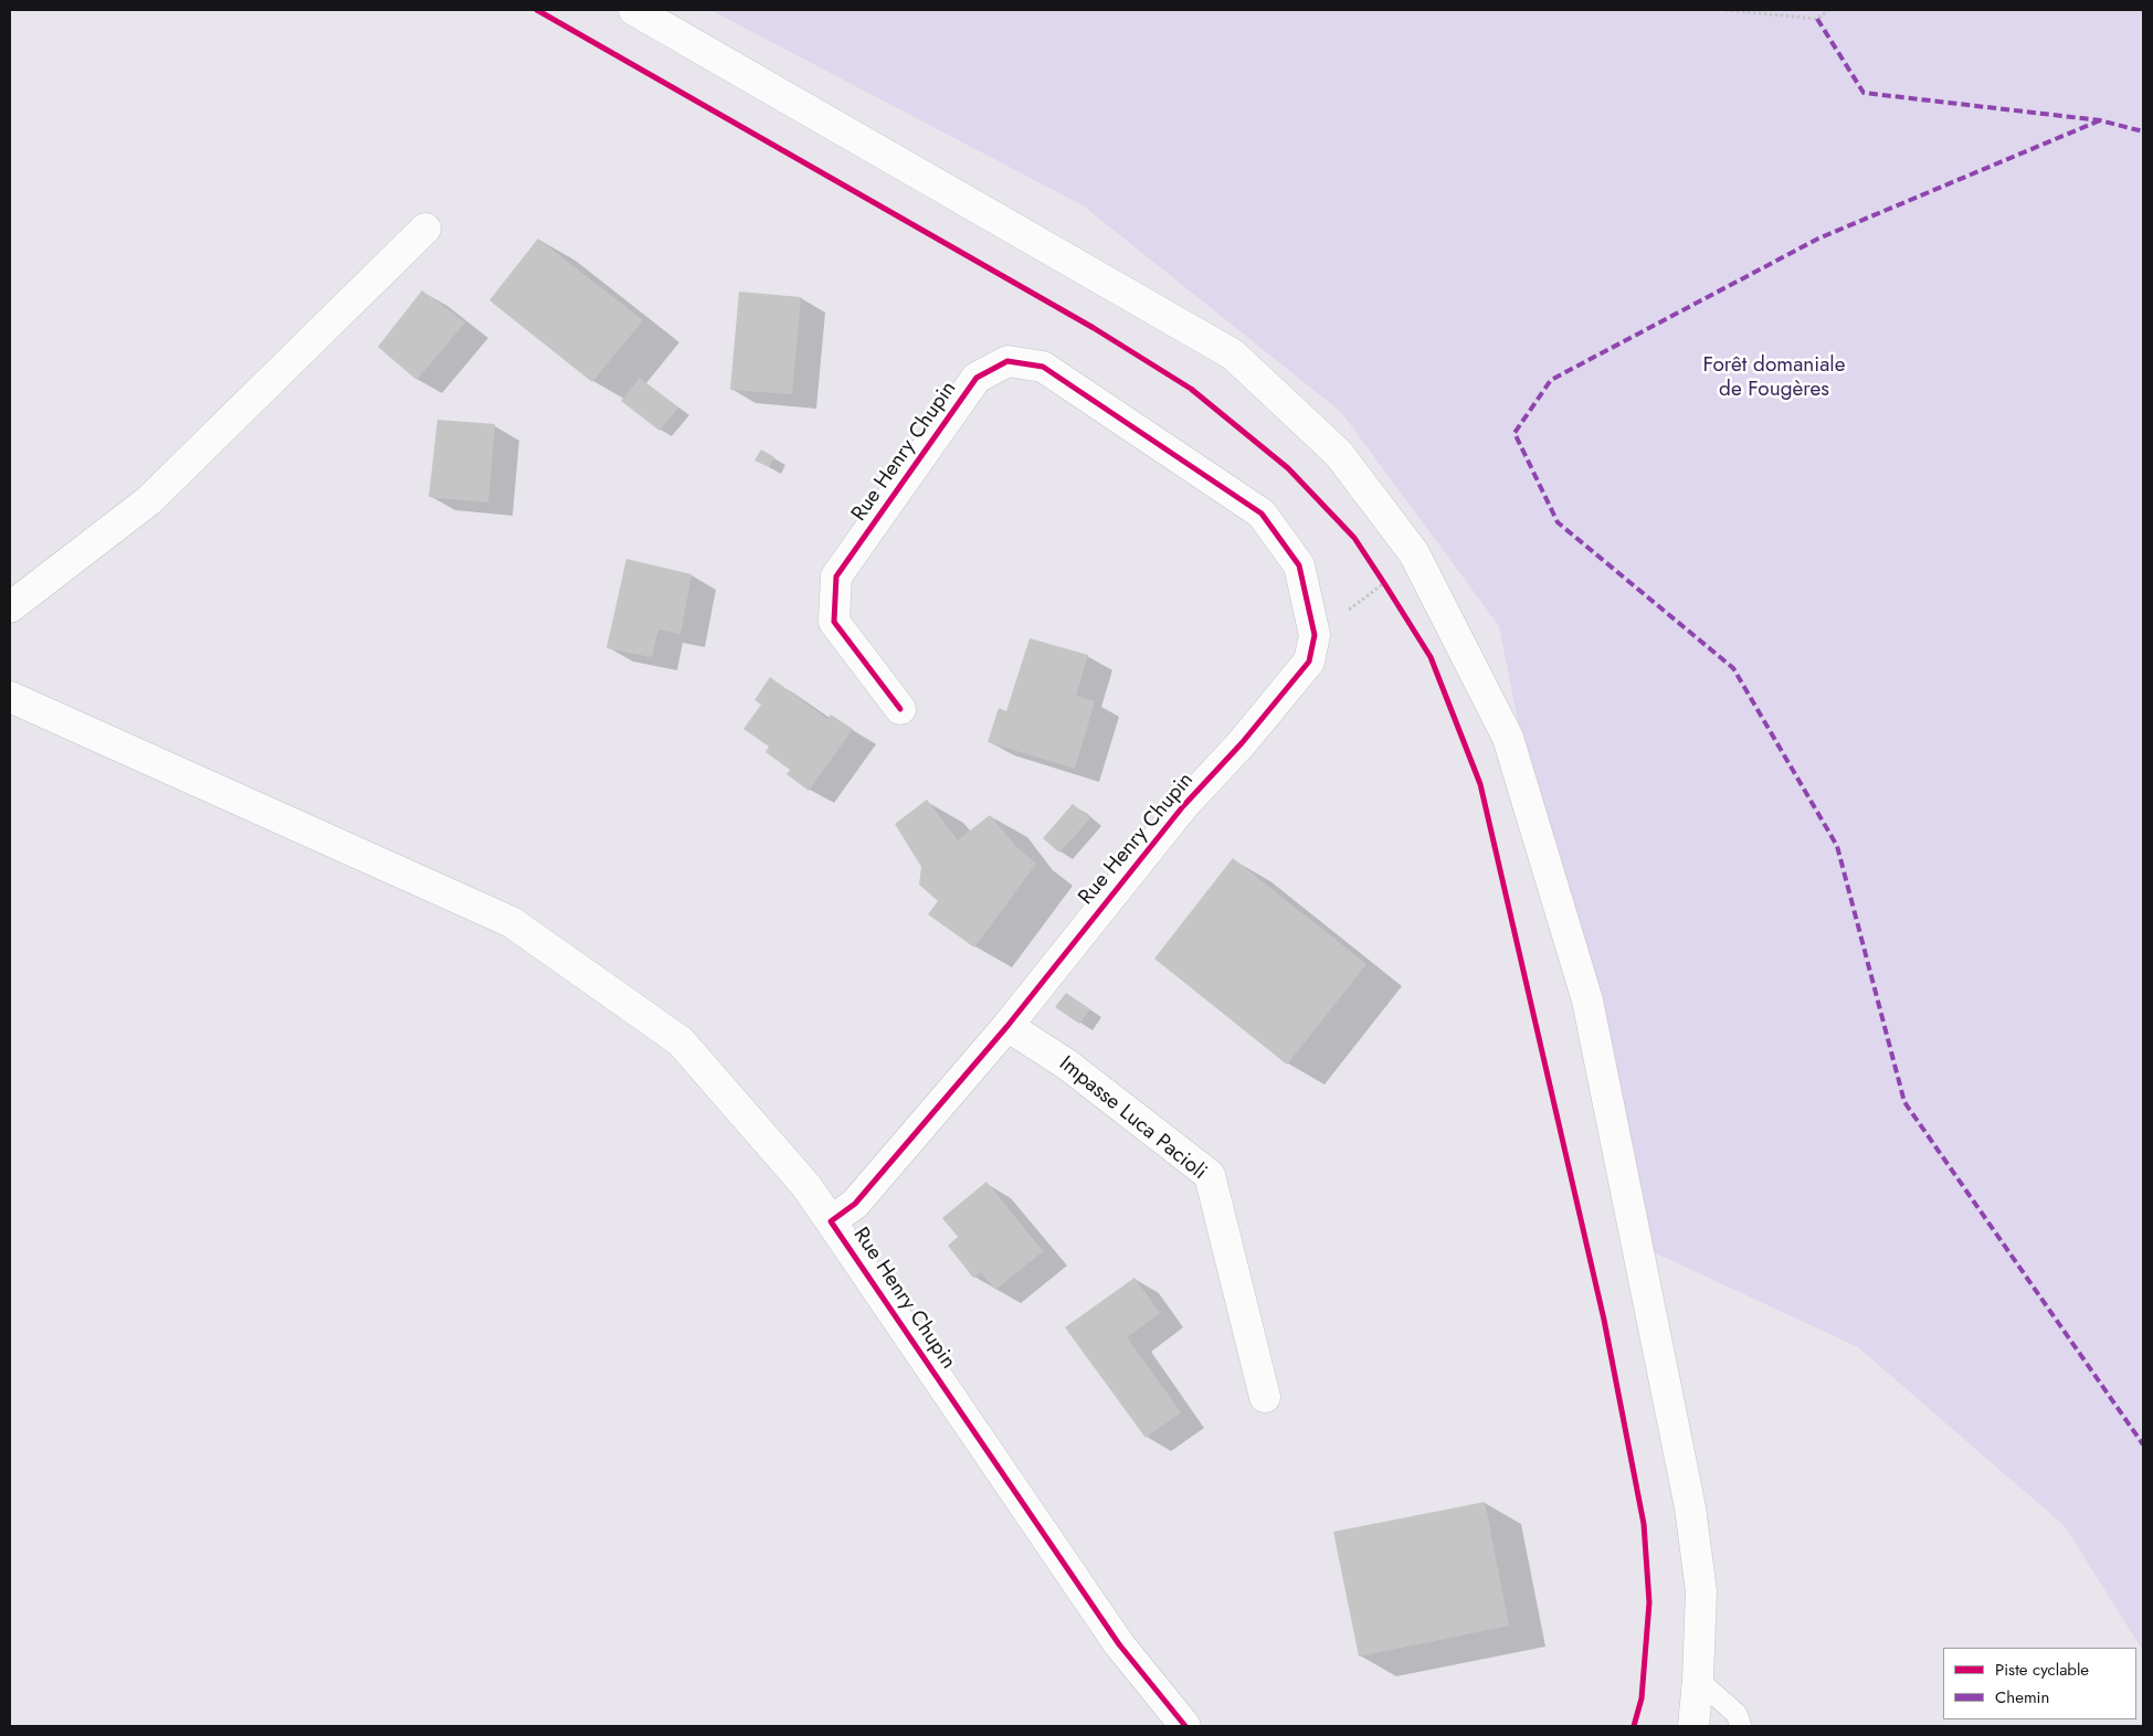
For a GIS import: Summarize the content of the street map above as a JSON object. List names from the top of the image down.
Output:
{
  "streets": {
    "street": ["Rue Henry Chupin", "Impasse Luca Pacioli"]
  },
  "crossings": [
    ["Rue Henry Chupin", "Impasse Luca Pacioli"]
  ],
  "parks": ["Forêt domaniale de Fougères"],
  "legend": ["Piste cyclable", "Chemin"]
}
